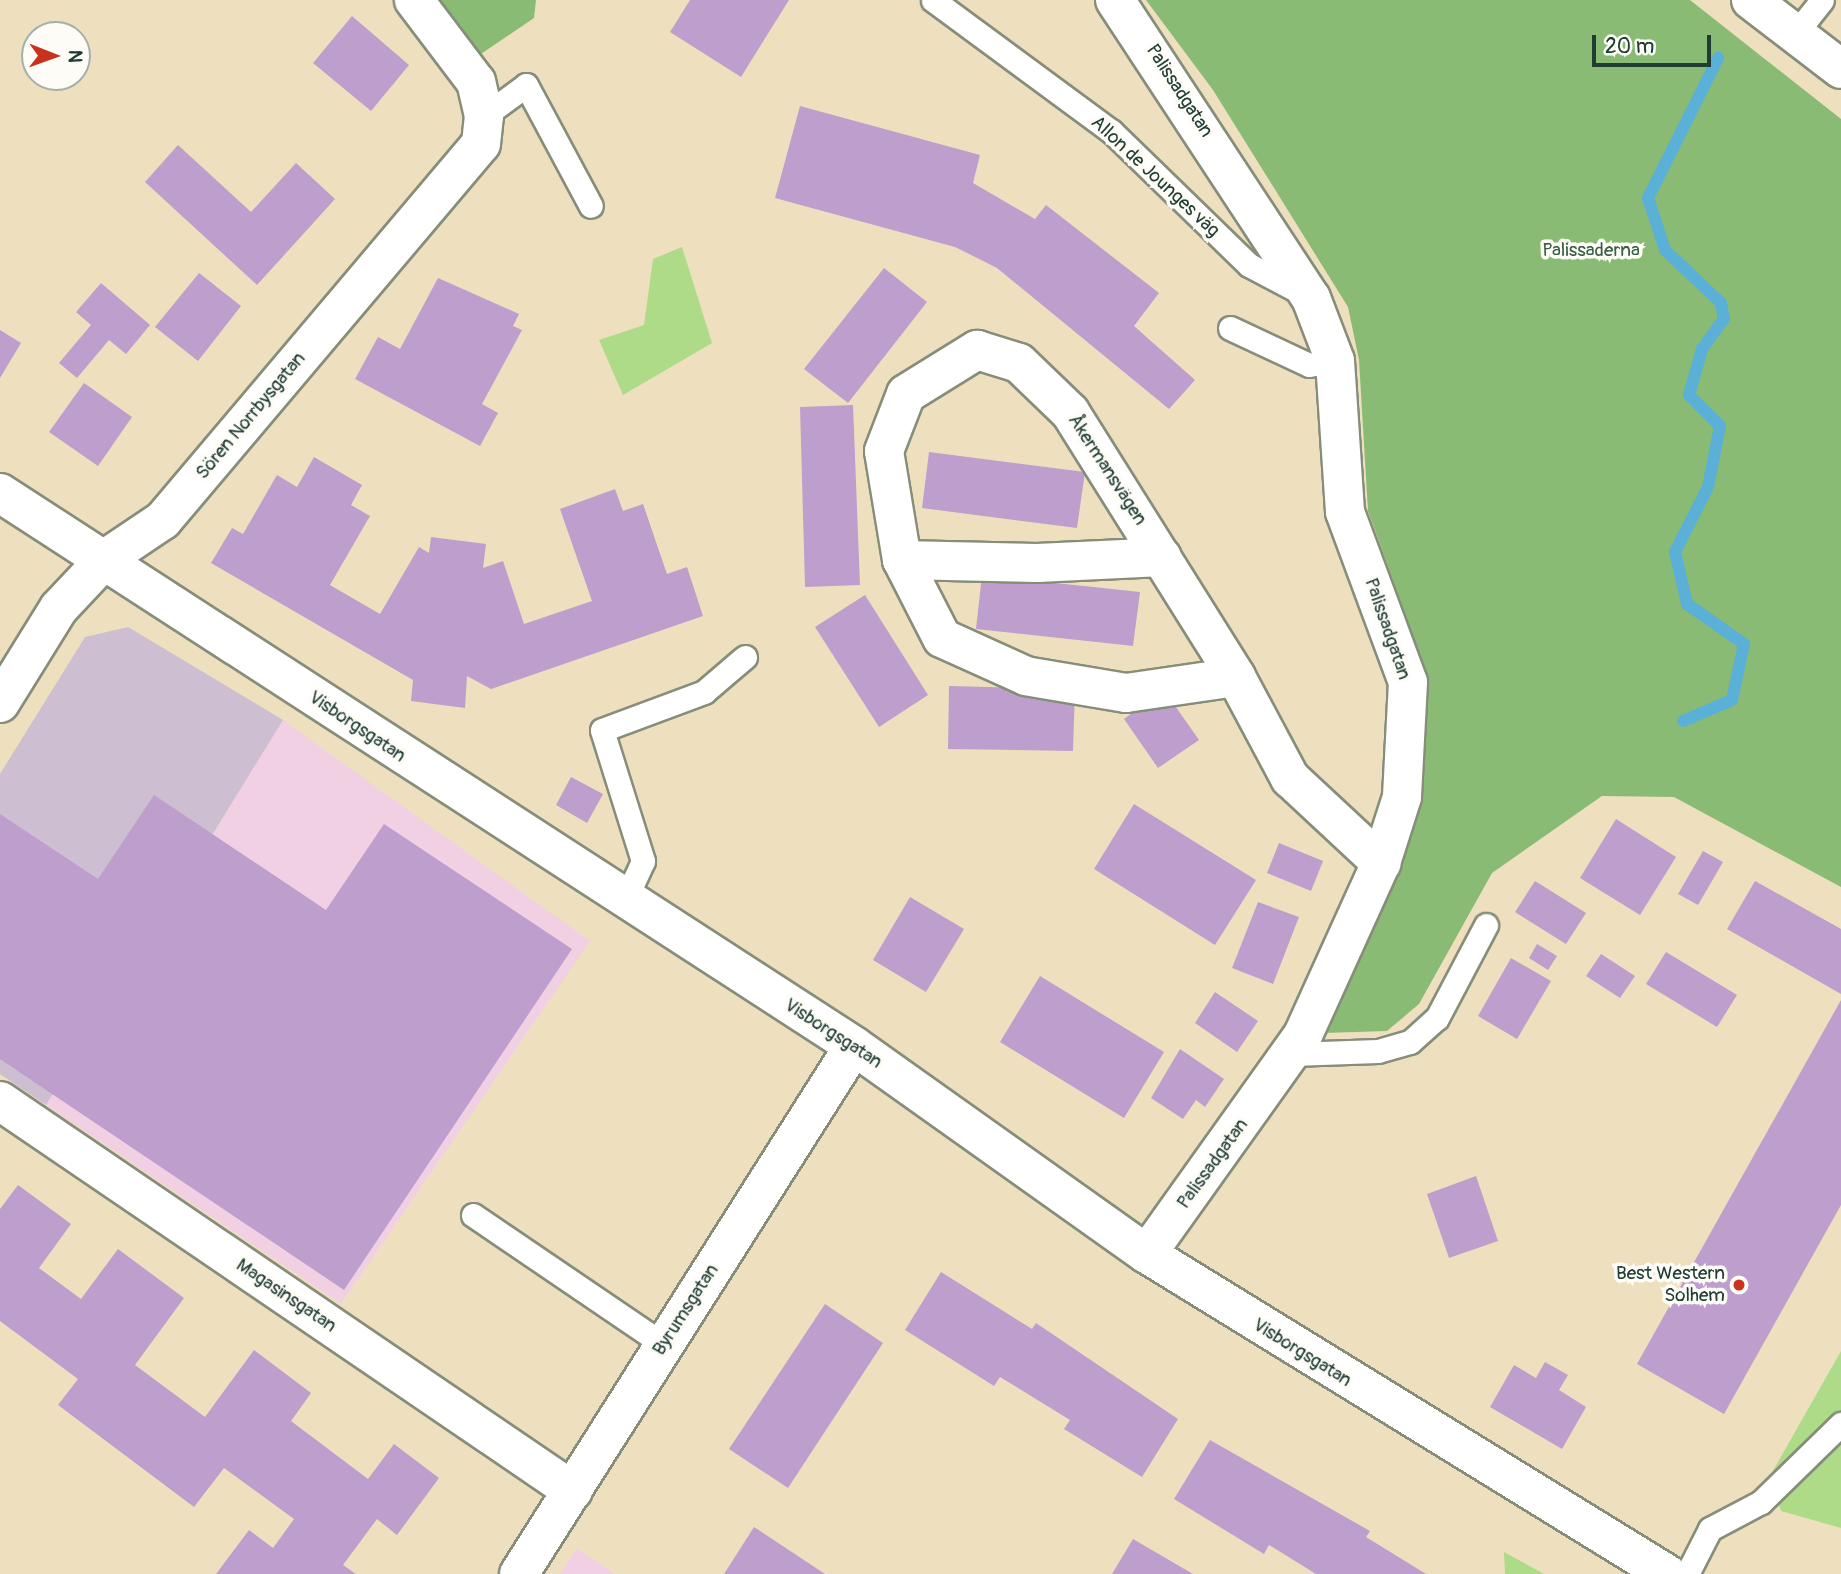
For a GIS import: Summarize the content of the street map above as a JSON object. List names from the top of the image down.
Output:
{
  "streets": {
    "street": [
      "Palissadgatan",
      "Sören Norrbysgatan",
      "Åkermansvägen",
      "Visborgsgatan",
      "Magasinsgatan",
      "Byrumsgatan"
    ],
    "lane": ["Allon de Jounges väg"]
  },
  "crossings": [
    ["Palissadgatan", "Allon de Jounges väg"],
    ["Palissadgatan", "Åkermansvägen"],
    ["Palissadgatan", "Visborgsgatan"],
    ["Sören Norrbysgatan", "Visborgsgatan"],
    ["Visborgsgatan", "Byrumsgatan"],
    ["Magasinsgatan", "Byrumsgatan"]
  ],
  "parks": ["Palissaderna"],
  "places": ["Best Western Solhem"],
  "scale_bar": "20 m",
  "north": "right"
}
